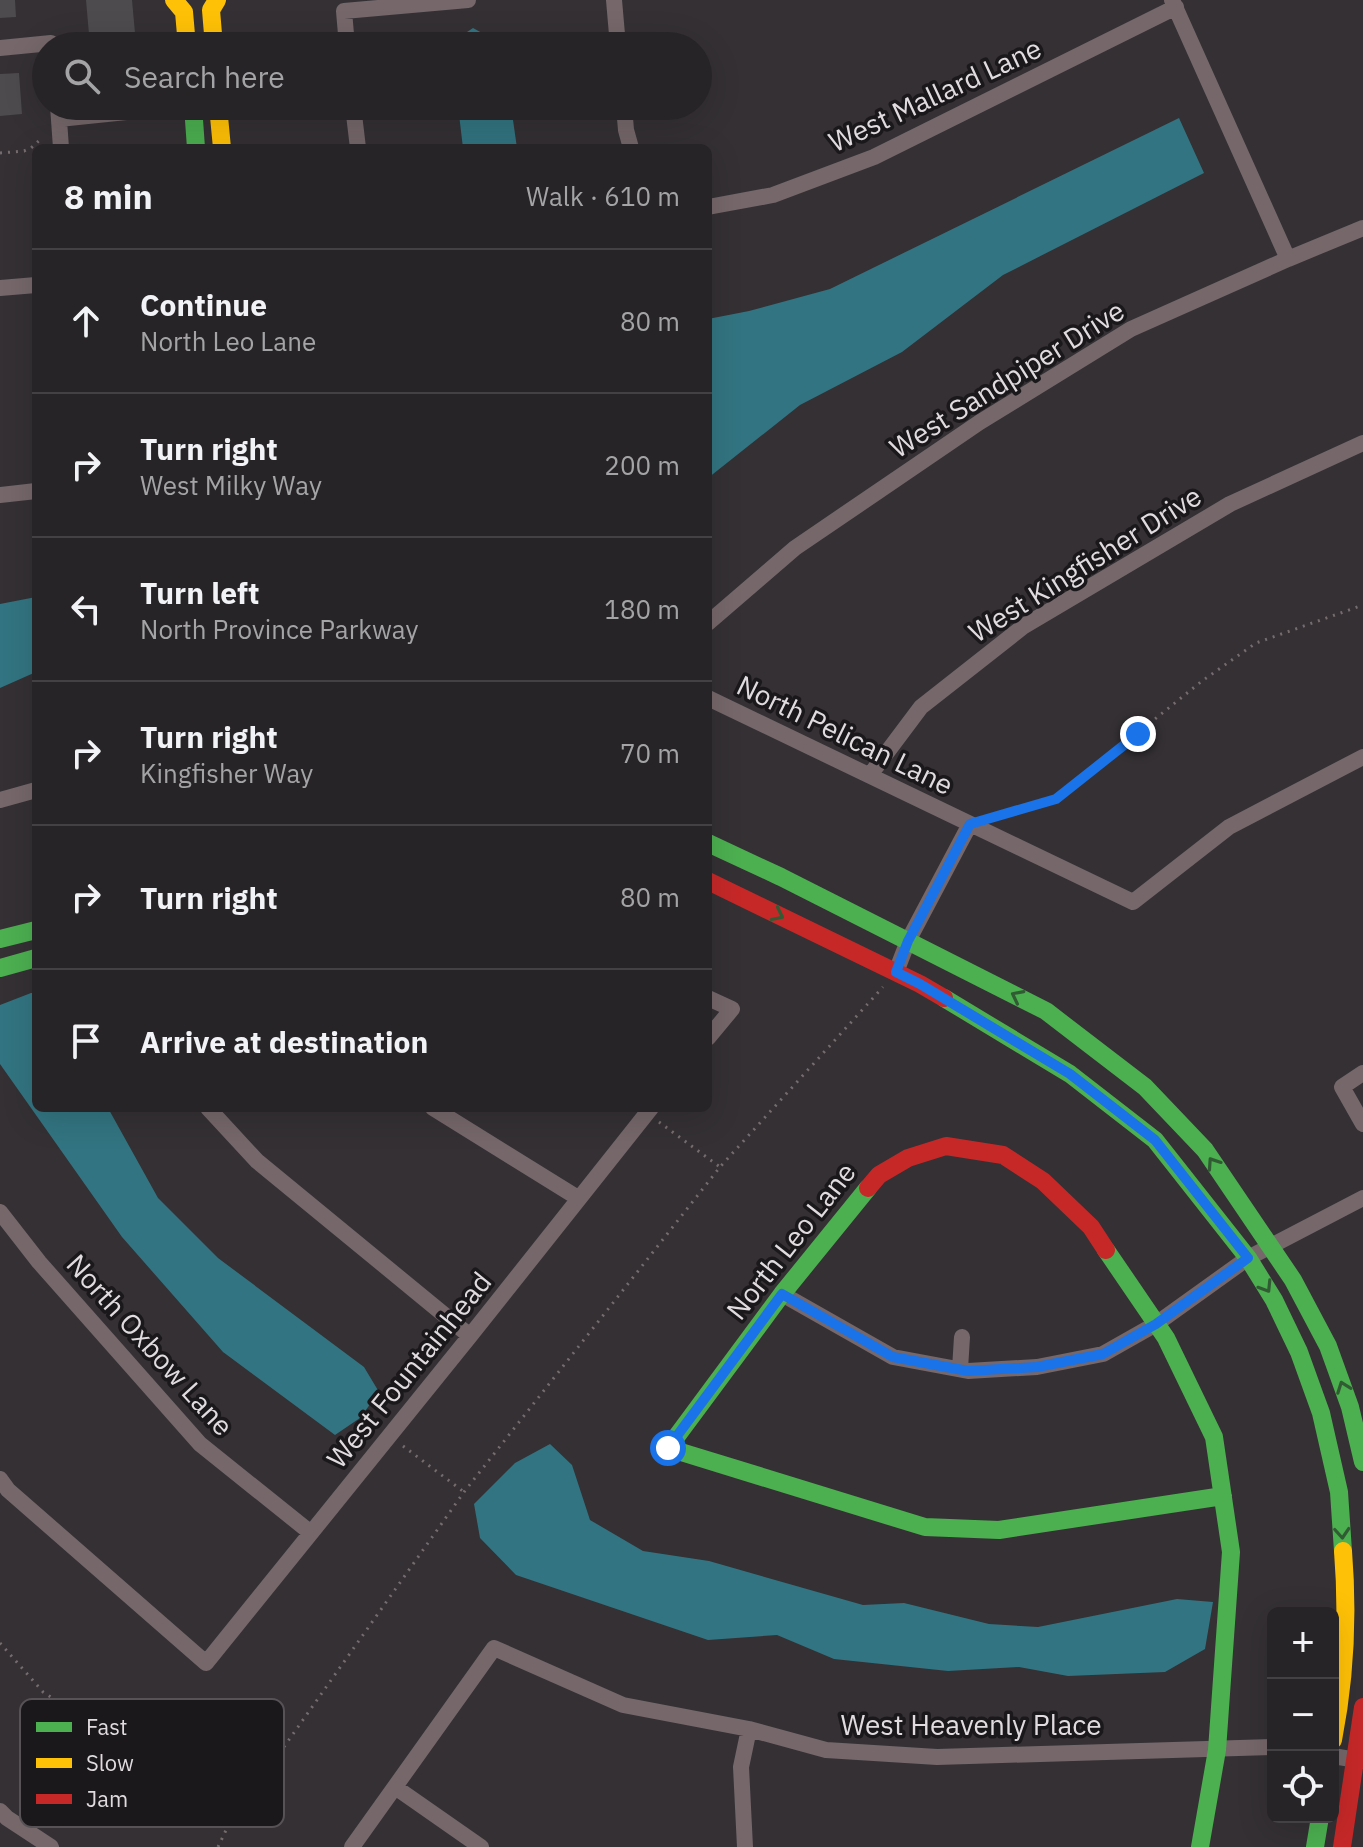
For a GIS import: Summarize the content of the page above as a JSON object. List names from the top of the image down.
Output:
{
  "streets": {
    "street": [
      "West Mallard Lane",
      "West Sandpiper Drive",
      "West Kingfisher Drive",
      "North Pelican Lane",
      "North Leo Lane",
      "North Oxbow Lane",
      "West Fountainhead",
      "West Heavenly Place"
    ]
  },
  "crossings": [
    ["West Kingfisher Drive", "North Pelican Lane"],
    ["North Oxbow Lane", "West Fountainhead"]
  ],
  "legend": ["Fast", "Slow", "Jam"],
  "page": {
    "search": "Search here",
    "heading": ["8 min", "Walk · 610 m"],
    "list": [
      ["Continue", "North Leo Lane", "80 m"],
      ["Turn right", "West Milky Way", "200 m"],
      ["Turn left", "North Province Parkway", "180 m"],
      ["Turn right", "Kingfisher Way", "70 m"],
      ["Turn right", "80 m"],
      "Arrive at destination"
    ],
    "map_buttons": ["+", "−"]
  }
}
